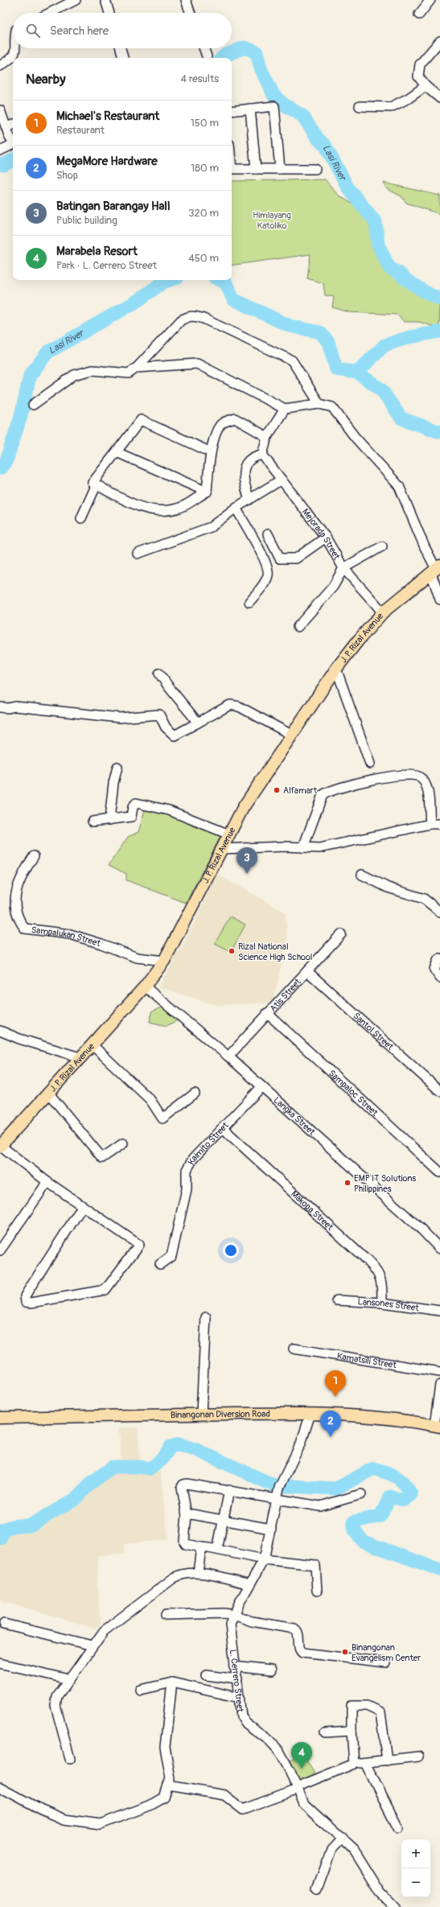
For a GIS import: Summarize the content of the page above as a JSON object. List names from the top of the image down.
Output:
{
  "streets": {
    "main road": ["J. P. Rizal Avenue", "Binangonan Diversion Road"],
    "street": [
      "Mejorada Street",
      "Sampalukan Street",
      "Atis Street",
      "Santol Street",
      "Sampaloc Street",
      "Langka Street",
      "Kaimito Street",
      "Makopa Street",
      "Lansones Street",
      "Kamatsili Street",
      "L. Cerrero Street"
    ]
  },
  "crossings": [
    ["Mejorada Street", "J. P. Rizal Avenue"],
    ["J. P. Rizal Avenue", "Sampalukan Street"],
    ["J. P. Rizal Avenue", "Langka Street"],
    ["Atis Street", "Santol Street"],
    ["Atis Street", "Sampaloc Street"],
    ["Atis Street", "Langka Street"],
    ["Langka Street", "Kaimito Street"],
    ["Kaimito Street", "Makopa Street"],
    ["Makopa Street", "Lansones Street"],
    ["Binangonan Diversion Road", "L. Cerrero Street"]
  ],
  "water": ["Lasi River"],
  "parks": ["Himlayang Katoliko"],
  "places": [
    "Alfamart",
    "Rizal National Science High School",
    "EMP IT Solutions Philippines",
    "Binangonan Evangelism Center"
  ],
  "page": {
    "search": "Search here",
    "heading": ["Nearby", "4 results"],
    "list": [
      {
        "mark": "1",
        "name": "Michael's Restaurant",
        "note": "Restaurant",
        "value": "150 m"
      },
      {
        "mark": "2",
        "name": "MegaMore Hardware",
        "note": "Shop",
        "value": "180 m"
      },
      {
        "mark": "3",
        "name": "Batingan Barangay Hall",
        "note": "Public building",
        "value": "320 m"
      },
      {
        "mark": "4",
        "name": "Marabela Resort",
        "note": "Park · L. Cerrero Street",
        "value": "450 m"
      }
    ],
    "pins": [
      "3",
      "1",
      "2",
      "4"
    ],
    "map_buttons": ["+", "−"]
  }
}
